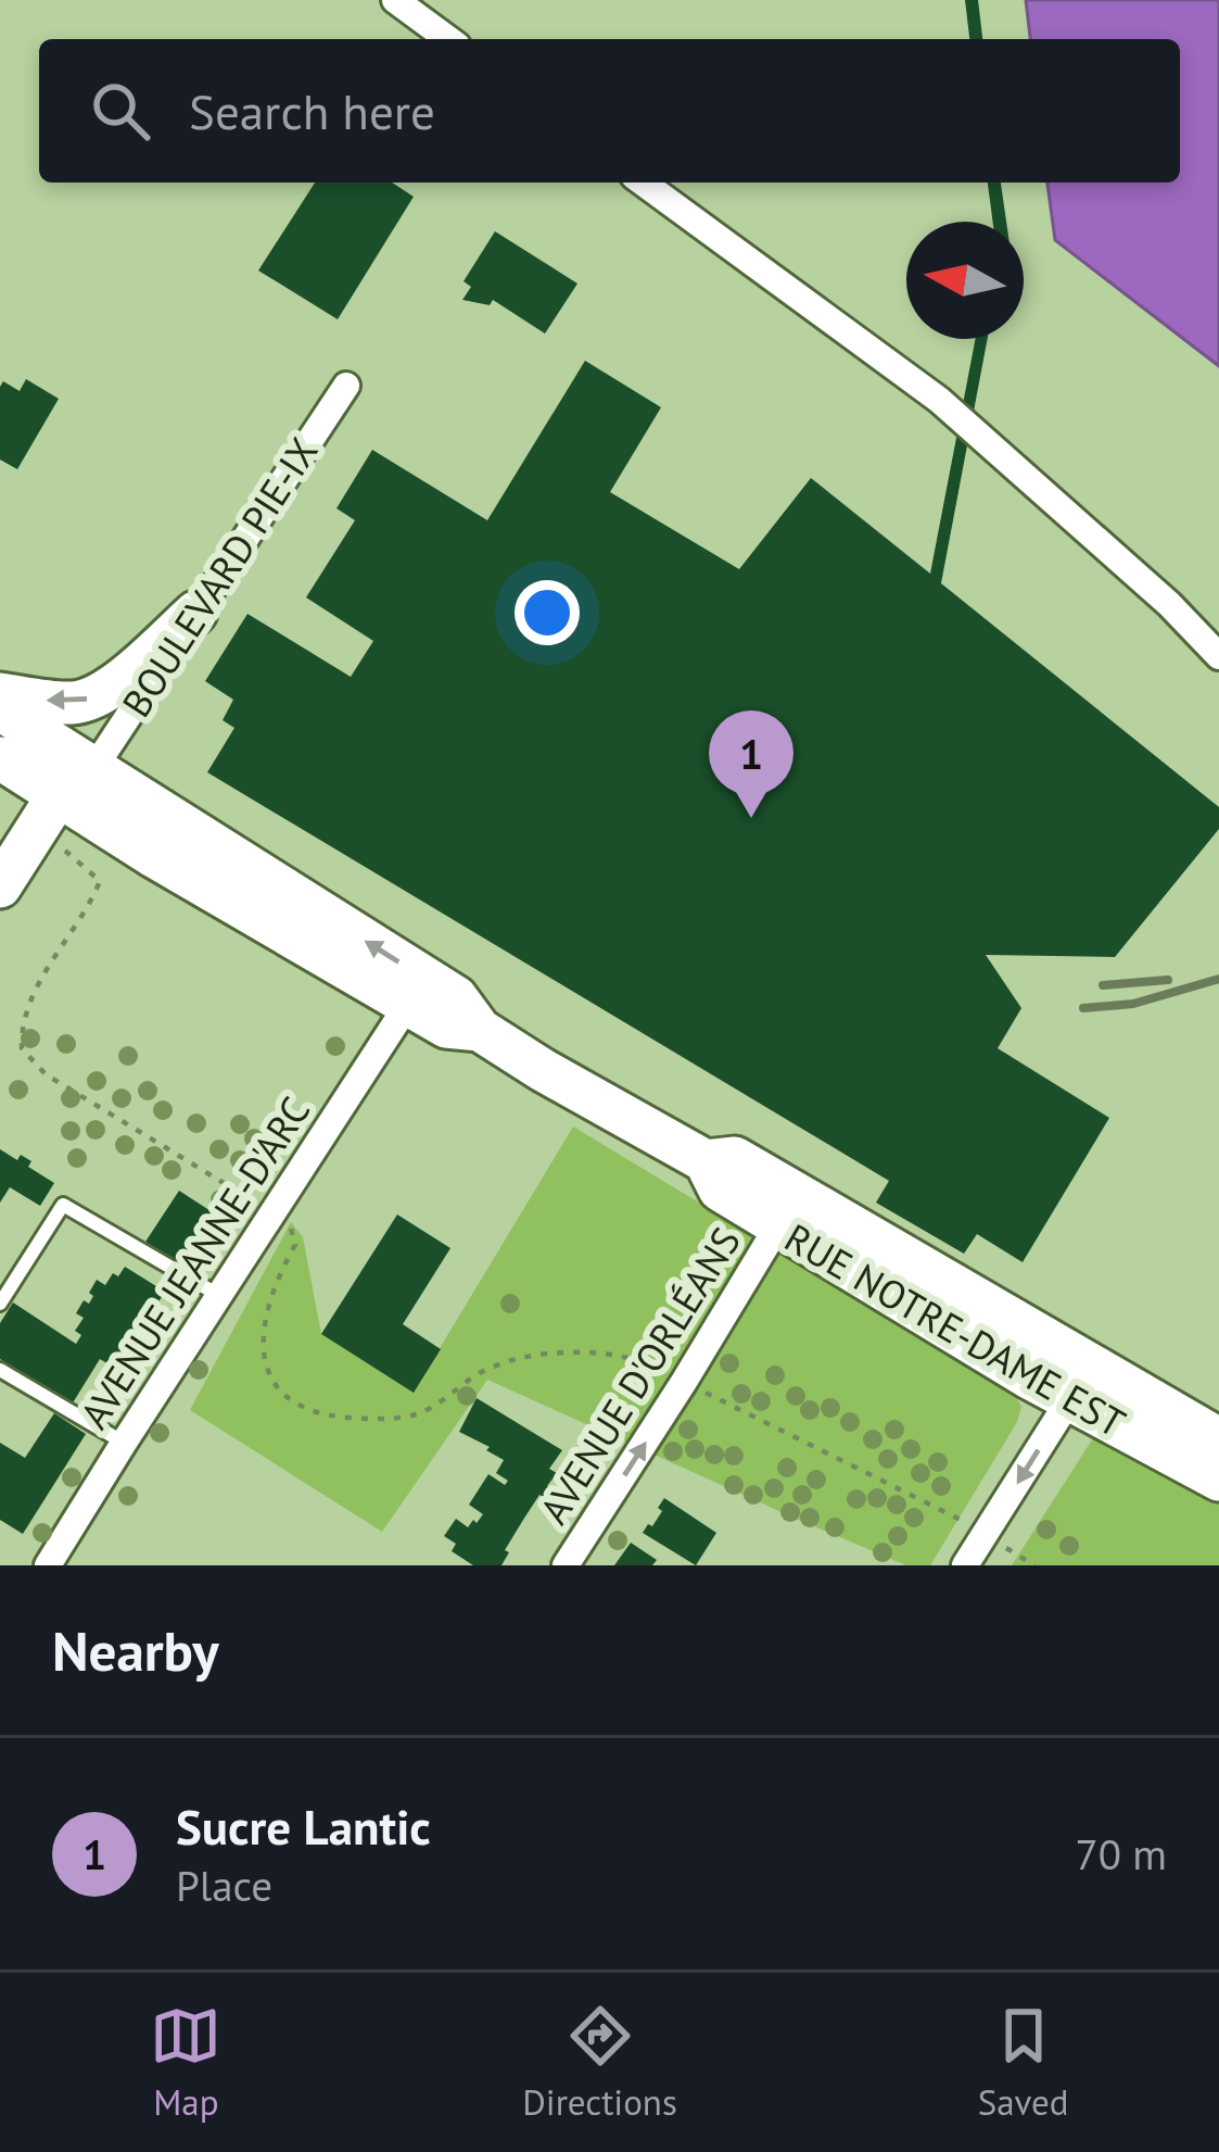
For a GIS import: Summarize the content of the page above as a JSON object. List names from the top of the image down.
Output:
{
  "streets": {
    "main road": ["RUE NOTRE-DAME EST"],
    "street": ["BOULEVARD PIE-IX", "AVENUE JEANNE-D'ARC", "AVENUE D'ORLÉANS"]
  },
  "crossings": [
    ["BOULEVARD PIE-IX", "RUE NOTRE-DAME EST"],
    ["AVENUE JEANNE-D'ARC", "RUE NOTRE-DAME EST"],
    ["RUE NOTRE-DAME EST", "AVENUE D'ORLÉANS"]
  ],
  "one_way": ["AVENUE D'ORLÉANS"],
  "north": "left",
  "page": {
    "search": "Search here",
    "pins": "1",
    "heading": "Nearby",
    "list": [
      {
        "mark": "1",
        "name": "Sucre Lantic",
        "note": "Place",
        "value": "70 m"
      }
    ],
    "nav": ["Map", "Directions", "Saved"]
  }
}
